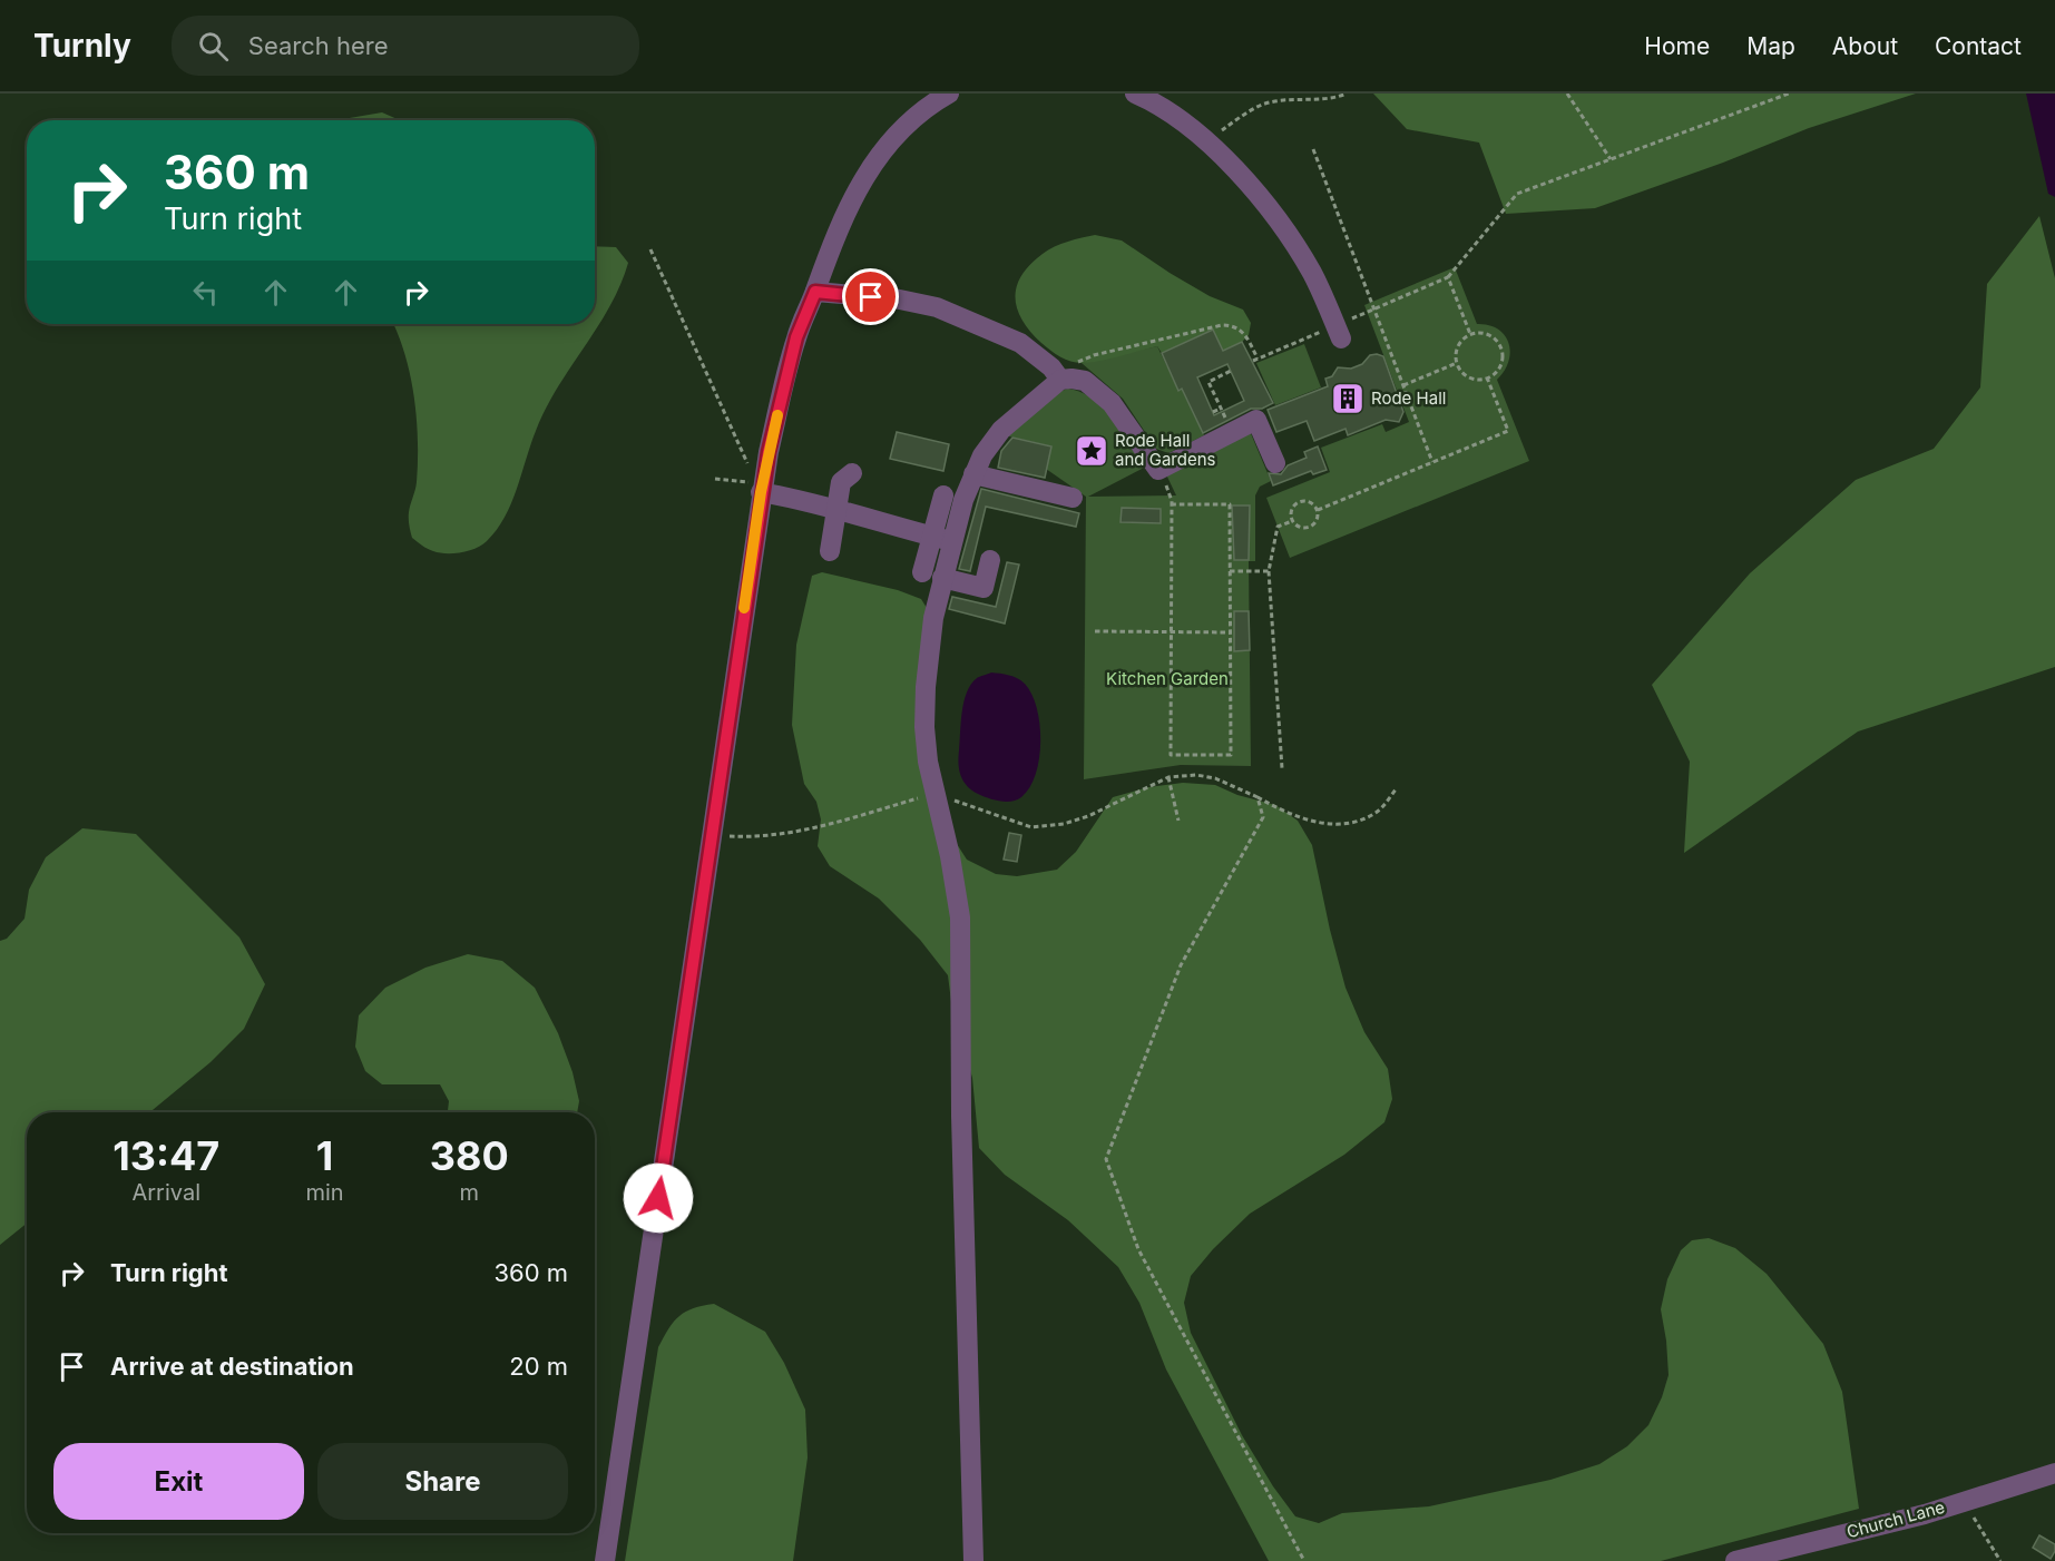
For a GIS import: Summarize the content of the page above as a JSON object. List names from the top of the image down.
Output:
{
  "streets": {
    "street": ["Church Lane"]
  },
  "parks": ["Kitchen Garden"],
  "places": {
    "building": ["Rode Hall"],
    "place": ["Rode Hall and Gardens"]
  },
  "page": {
    "header": "Turnly",
    "search": "Search here",
    "nav": [
      "Home",
      "Map",
      "About",
      "Contact"
    ],
    "turn": ["360 m", "Turn right"],
    "eta": [
      "13:47",
      "Arrival",
      "1",
      "min",
      "380",
      "m"
    ],
    "list": [
      {
        "name": "Turn right",
        "value": "360 m"
      },
      {
        "name": "Arrive at destination",
        "value": "20 m"
      }
    ],
    "buttons": ["Exit", "Share"]
  }
}
